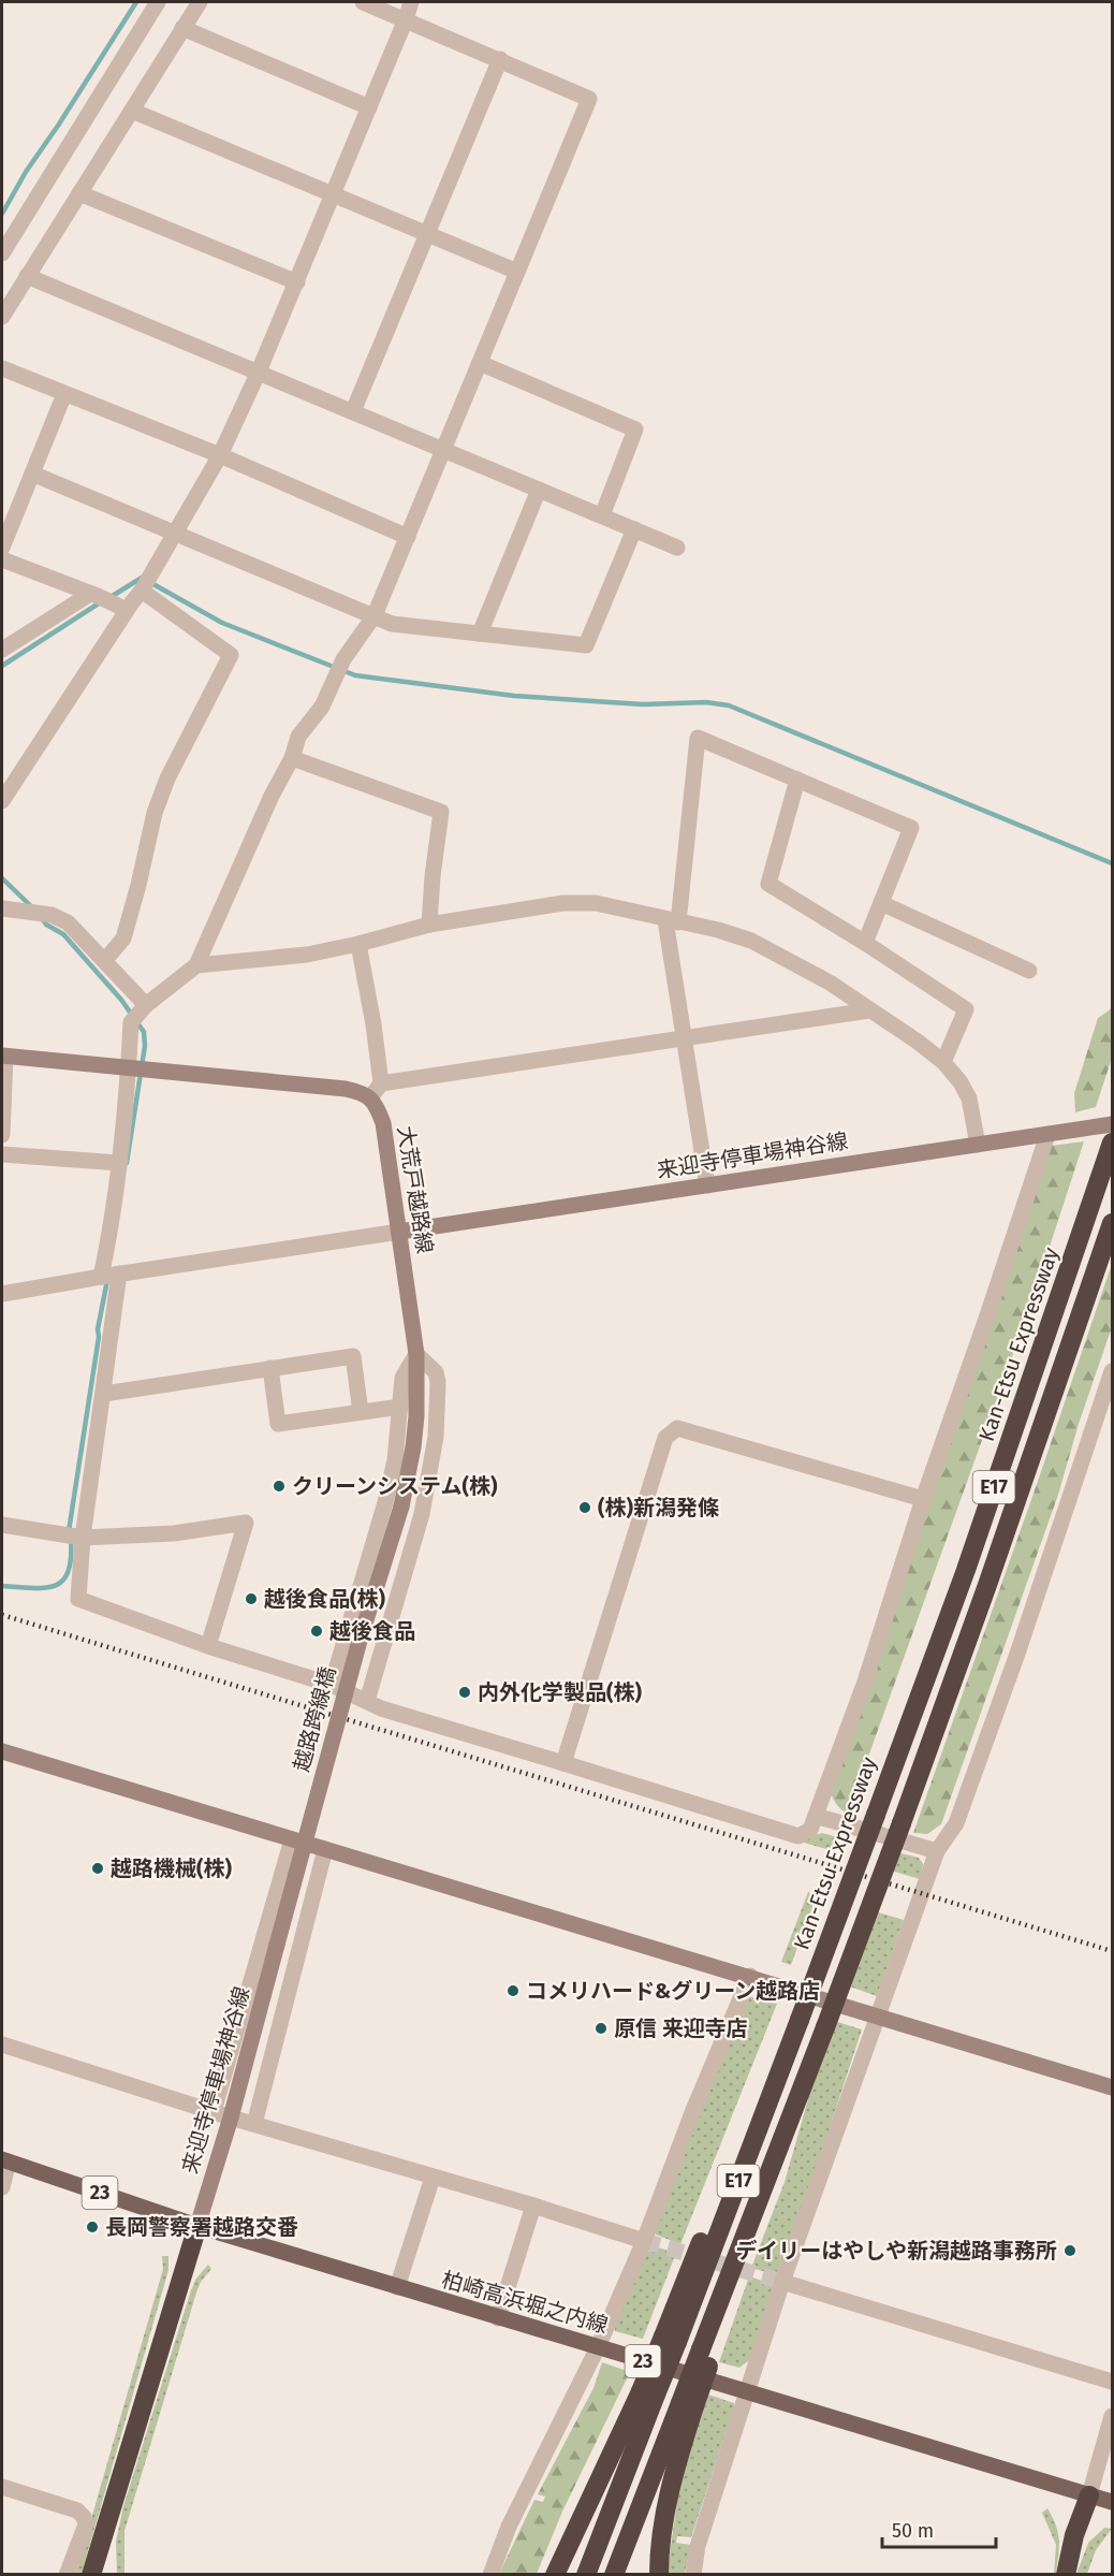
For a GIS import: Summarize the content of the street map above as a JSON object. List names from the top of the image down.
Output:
{
  "streets": {
    "highway": ["Kan-Etsu Expressway", "E17"],
    "main road": [
      "来迎寺停車場神谷線",
      "大荒戸越路線",
      "越路跨線橋",
      "23",
      "柏崎高浜堀之内線"
    ]
  },
  "crossings": [
    ["来迎寺停車場神谷線", "大荒戸越路線"],
    ["来迎寺停車場神谷線", "越路跨線橋"],
    ["来迎寺停車場神谷線", "柏崎高浜堀之内線"],
    ["大荒戸越路線", "越路跨線橋"]
  ],
  "places": [
    "クリーンシステム(株)",
    "(株)新潟発條",
    "越後食品(株)",
    "越後食品",
    "内外化学製品(株)",
    "越路機械(株)",
    "コメリハード&グリーン越路店",
    "原信 来迎寺店",
    "長岡警察署越路交番",
    "デイリーはやしや新潟越路事務所"
  ],
  "scale_bar": "50 m"
}
